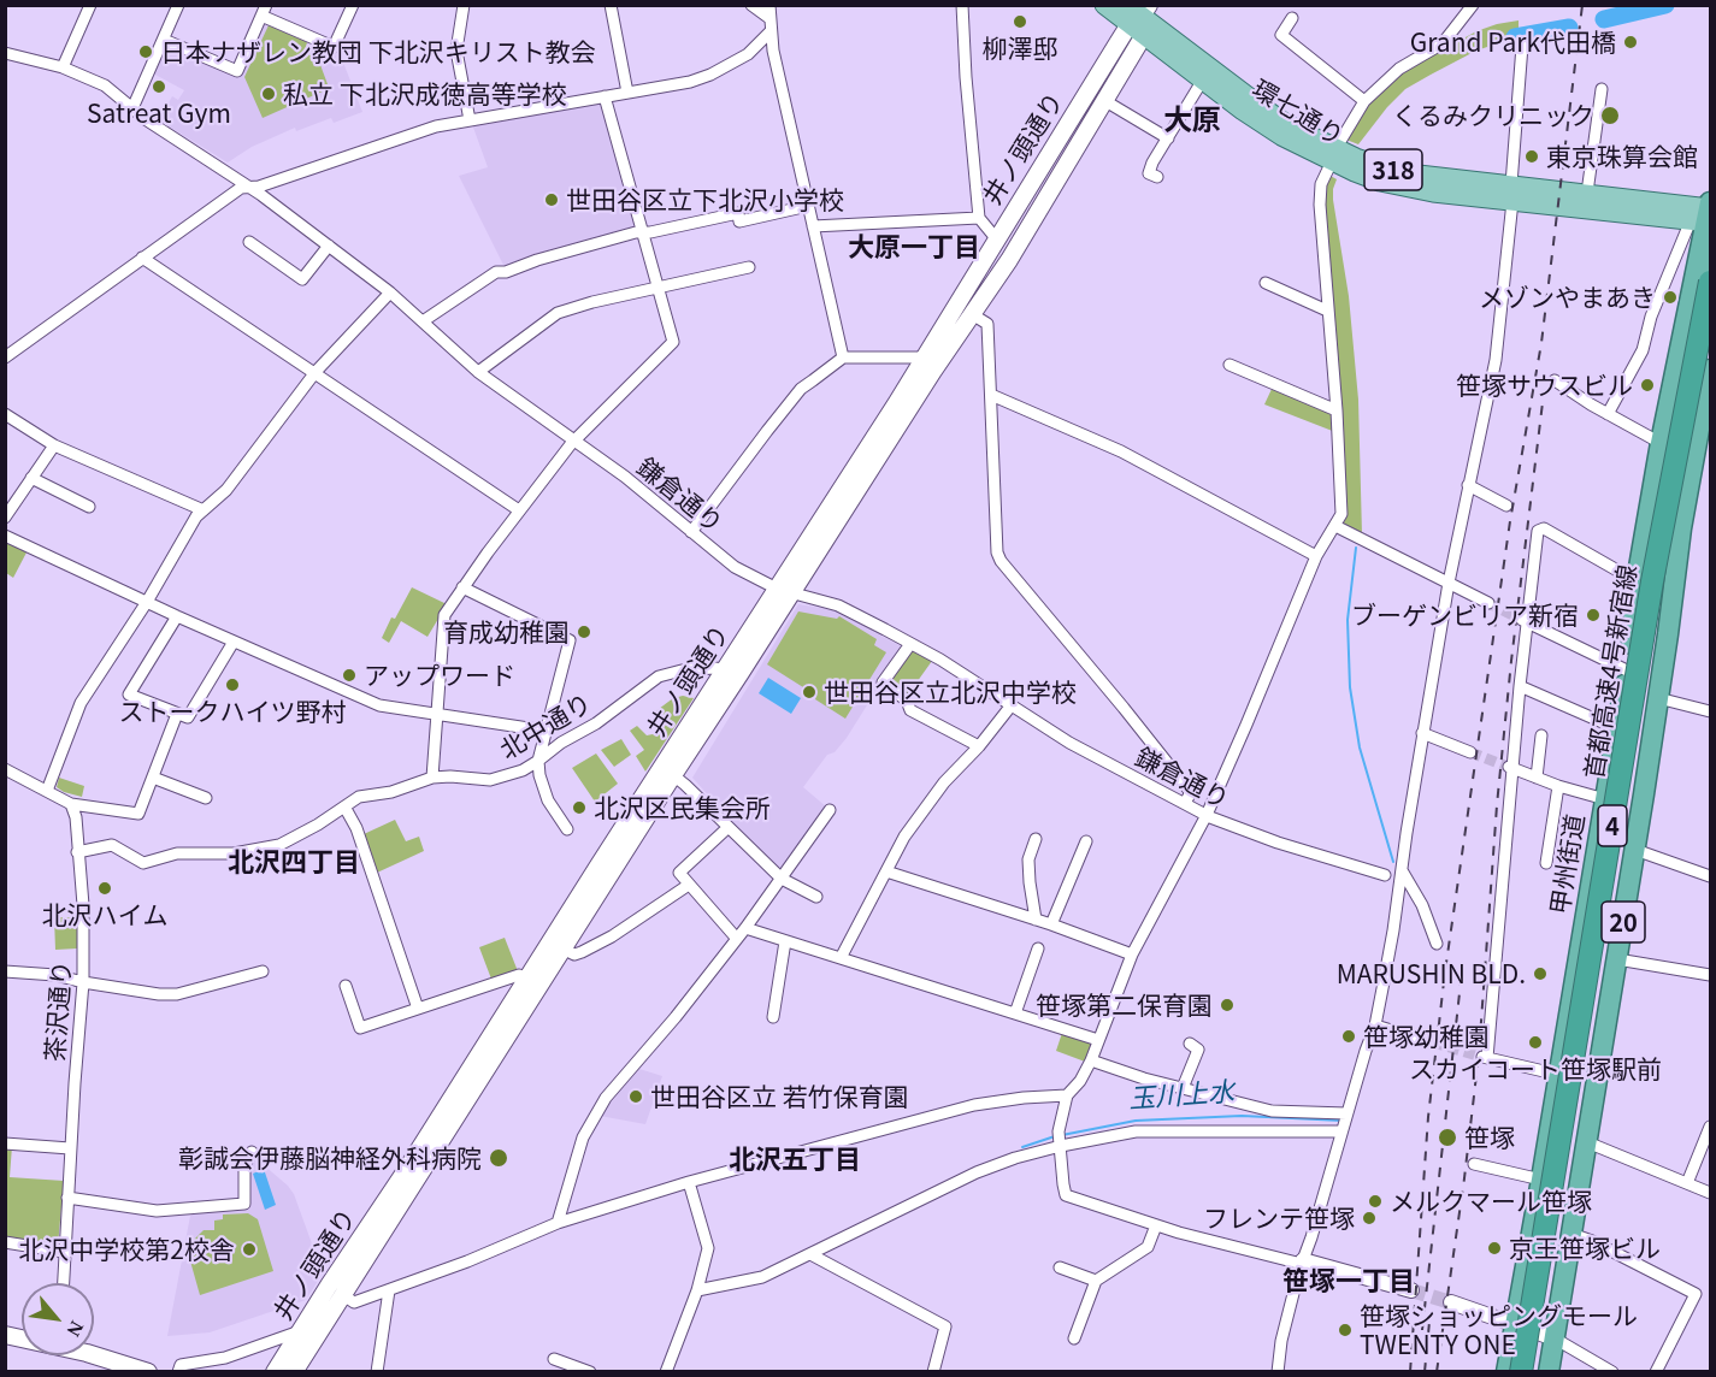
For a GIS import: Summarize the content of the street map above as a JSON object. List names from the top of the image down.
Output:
{
  "streets": {
    "highway": [
      "首都高速4号新宿線",
      "4",
      "甲州街道",
      "20"
    ],
    "main road": ["環七通り", "井ノ頭通り", "318"],
    "street": ["鎌倉通り", "北中通り", "茶沢通り"]
  },
  "crossings": [
    ["環七通り", "井ノ頭通り"],
    ["環七通り", "20"],
    ["井ノ頭通り", "鎌倉通り"],
    ["井ノ頭通り", "北中通り"],
    ["北中通り", "茶沢通り"],
    ["甲州街道", "20"]
  ],
  "districts": [
    "大原",
    "大原一丁目",
    "北沢四丁目",
    "北沢五丁目",
    "笹塚一丁目"
  ],
  "water": ["玉川上水"],
  "places": [
    "柳澤邸",
    "Grand Park代田橋",
    "日本ナザレン教団 下北沢キリスト教会",
    "Satreat Gym",
    "私立 下北沢成徳高等学校",
    "くるみクリニック",
    "東京珠算会館",
    "世田谷区立下北沢小学校",
    "メゾンやまあき",
    "笹塚サウスビル",
    "ブーゲンビリア新宿",
    "育成幼稚園",
    "アップワード",
    "ストークハイツ野村",
    "世田谷区立北沢中学校",
    "北沢区民集会所",
    "北沢ハイム",
    "MARUSHIN BLD.",
    "笹塚第二保育園",
    "笹塚幼稚園",
    "スカイコート笹塚駅前",
    "世田谷区立 若竹保育園",
    "笹塚",
    "彰誠会伊藤脳神経外科病院",
    "メルクマール笹塚",
    "フレンテ笹塚",
    "京王笹塚ビル",
    "北沢中学校第2校舎",
    "笹塚ショッピングモール TWENTY ONE"
  ],
  "north": "bottom right"
}
